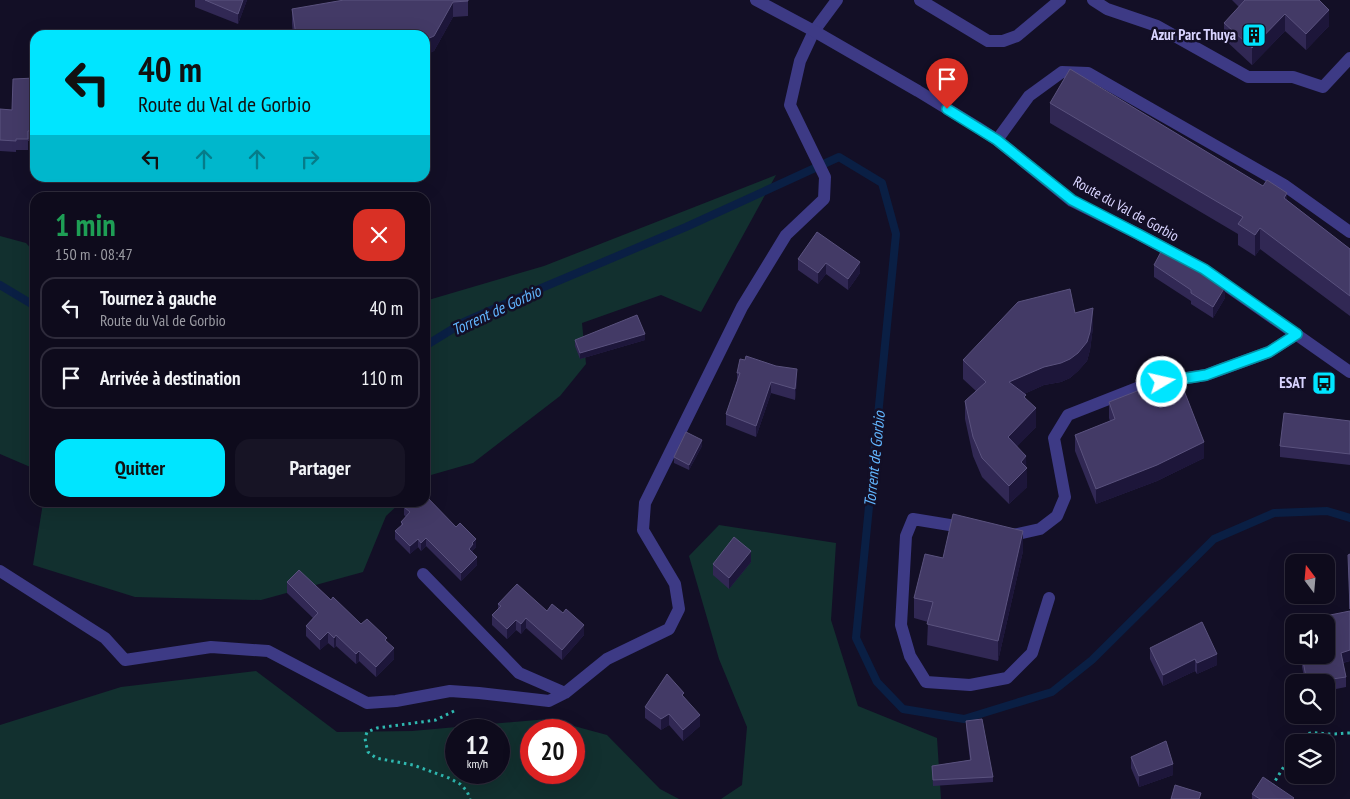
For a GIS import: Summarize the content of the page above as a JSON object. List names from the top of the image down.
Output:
{
  "streets": {
    "street": ["Route du Val de Gorbio"]
  },
  "water": ["Torrent de Gorbio"],
  "places": {
    "building": ["Azur Parc Thuya"],
    "bus stop": ["ESAT"]
  },
  "north": "top",
  "page": {
    "turn": ["40 m", "Route du Val de Gorbio"],
    "heading": ["1 min", "150 m · 08:47"],
    "list": [
      {
        "name": "Tournez à gauche",
        "note": "Route du Val de Gorbio",
        "value": "40 m"
      },
      {
        "name": "Arrivée à destination",
        "value": "110 m"
      }
    ],
    "buttons": ["Quitter", "Partager"],
    "speed": "12 km/h",
    "limit": "20"
  }
}
